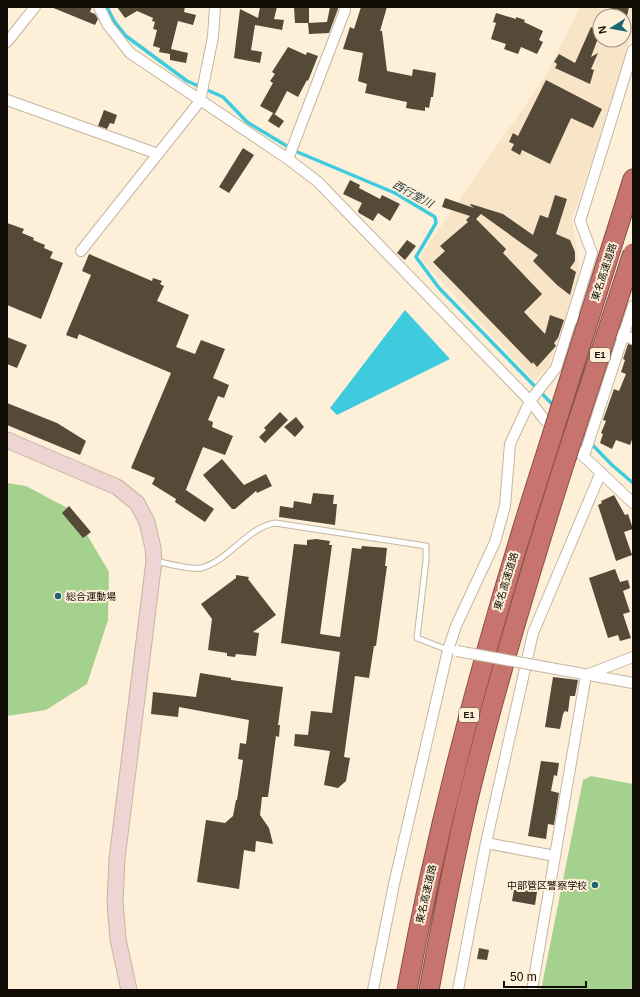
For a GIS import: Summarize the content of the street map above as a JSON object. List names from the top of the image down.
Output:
{
  "streets": {
    "highway": ["東名高速道路", "E1"]
  },
  "water": ["西行堂川"],
  "places": ["総合運動場", "中部管区警察学校"],
  "scale_bar": "50 m",
  "north": "left"
}
